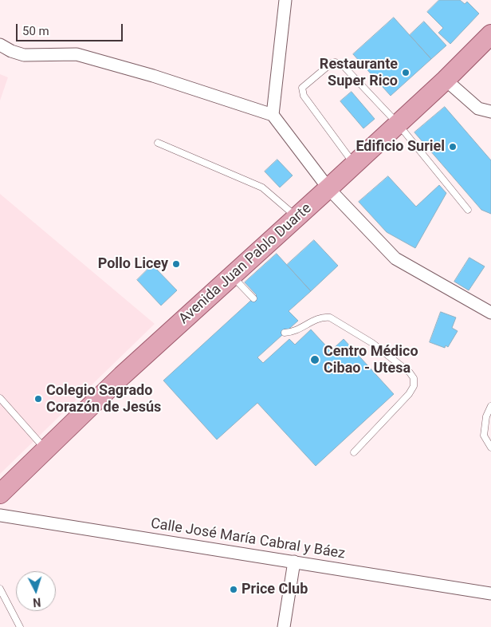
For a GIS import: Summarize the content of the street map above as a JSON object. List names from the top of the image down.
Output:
{
  "streets": {
    "main road": ["Avenida Juan Pablo Duarte"],
    "street": ["Calle José María Cabral y Báez"]
  },
  "places": [
    "Restaurante Super Rico",
    "Edificio Suriel",
    "Pollo Licey",
    "Centro Médico Cibao - Utesa",
    "Colegio Sagrado Corazón de Jesús",
    "Price Club"
  ],
  "scale_bar": "50 m",
  "north": "bottom"
}
